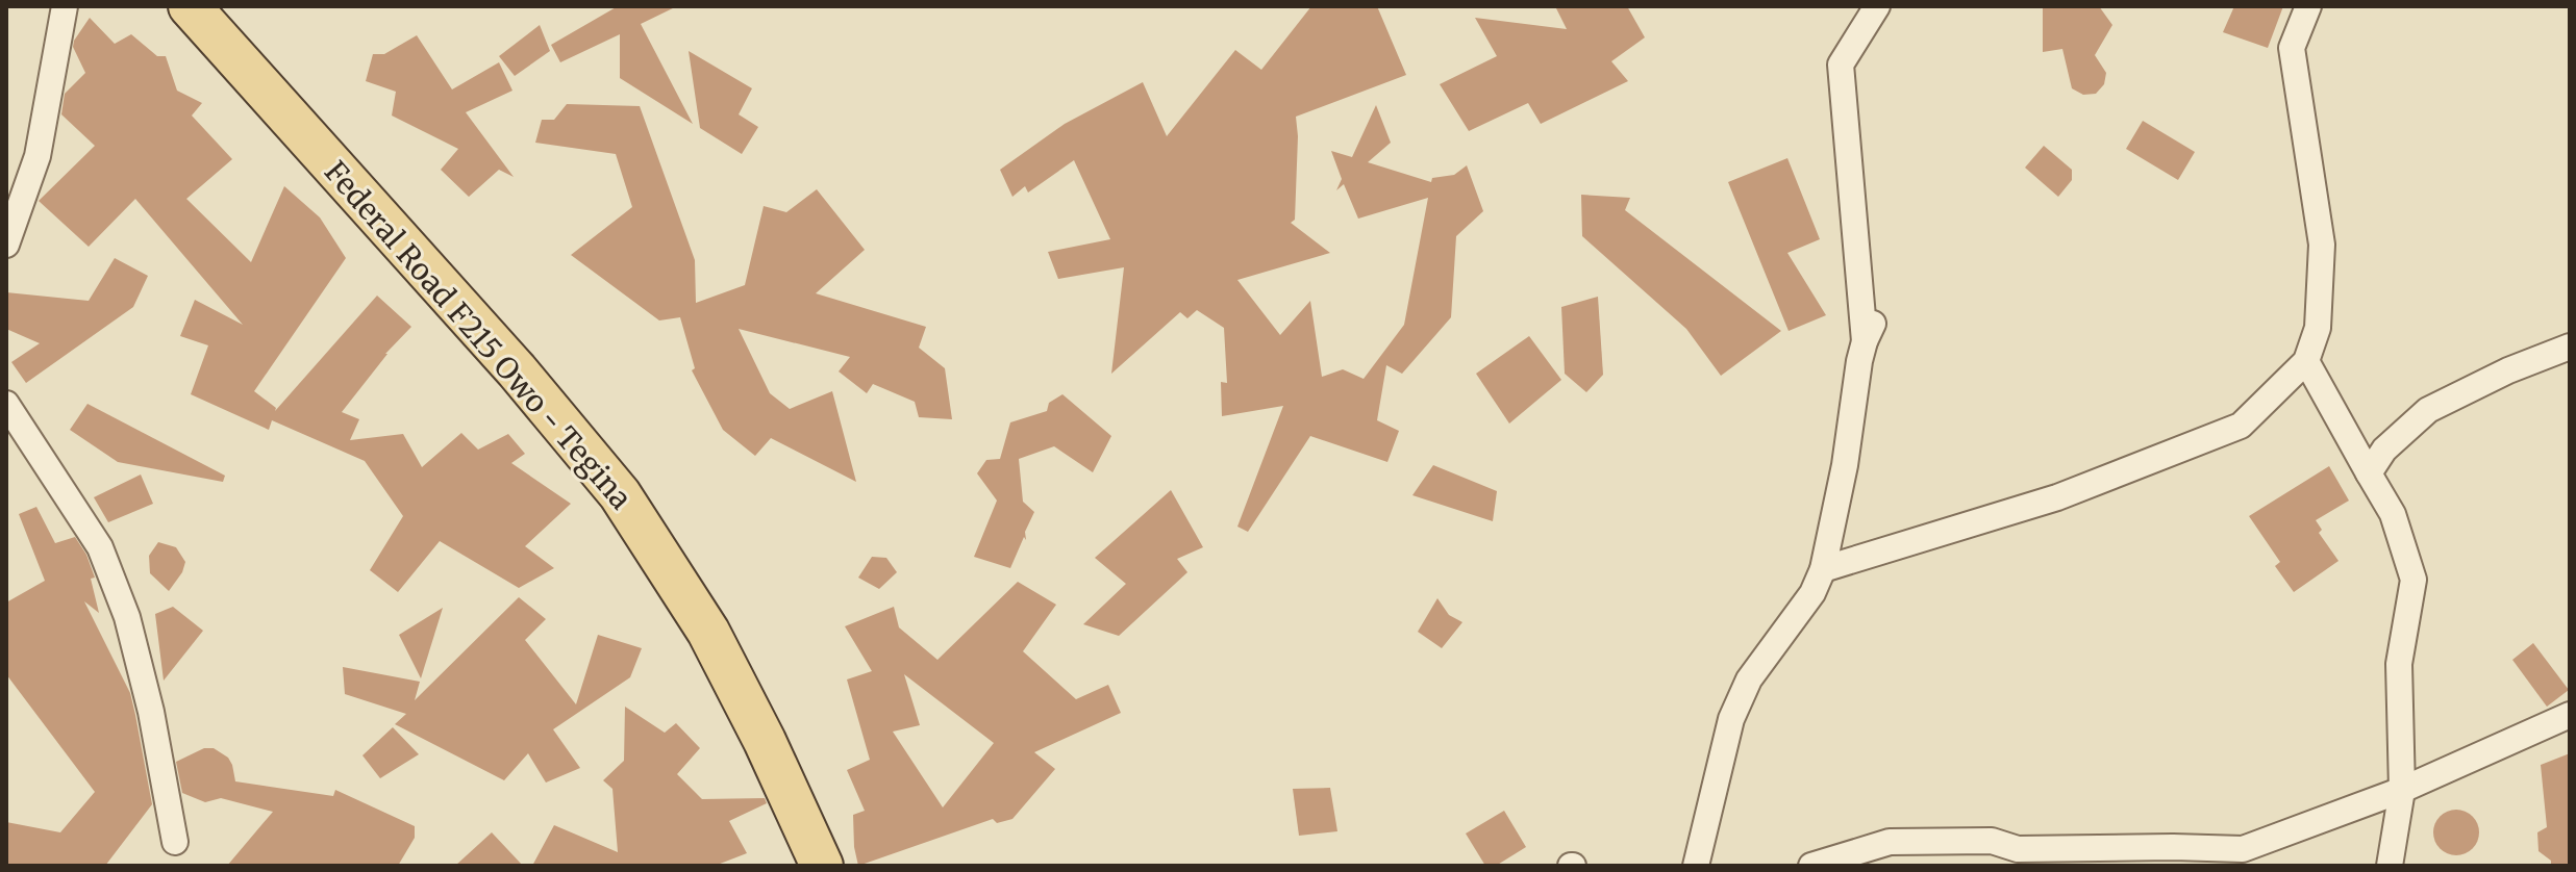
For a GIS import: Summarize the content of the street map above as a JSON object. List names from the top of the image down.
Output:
{
  "streets": {
    "main road": ["Federal Road F215 Owo - Tegina"]
  }
}
